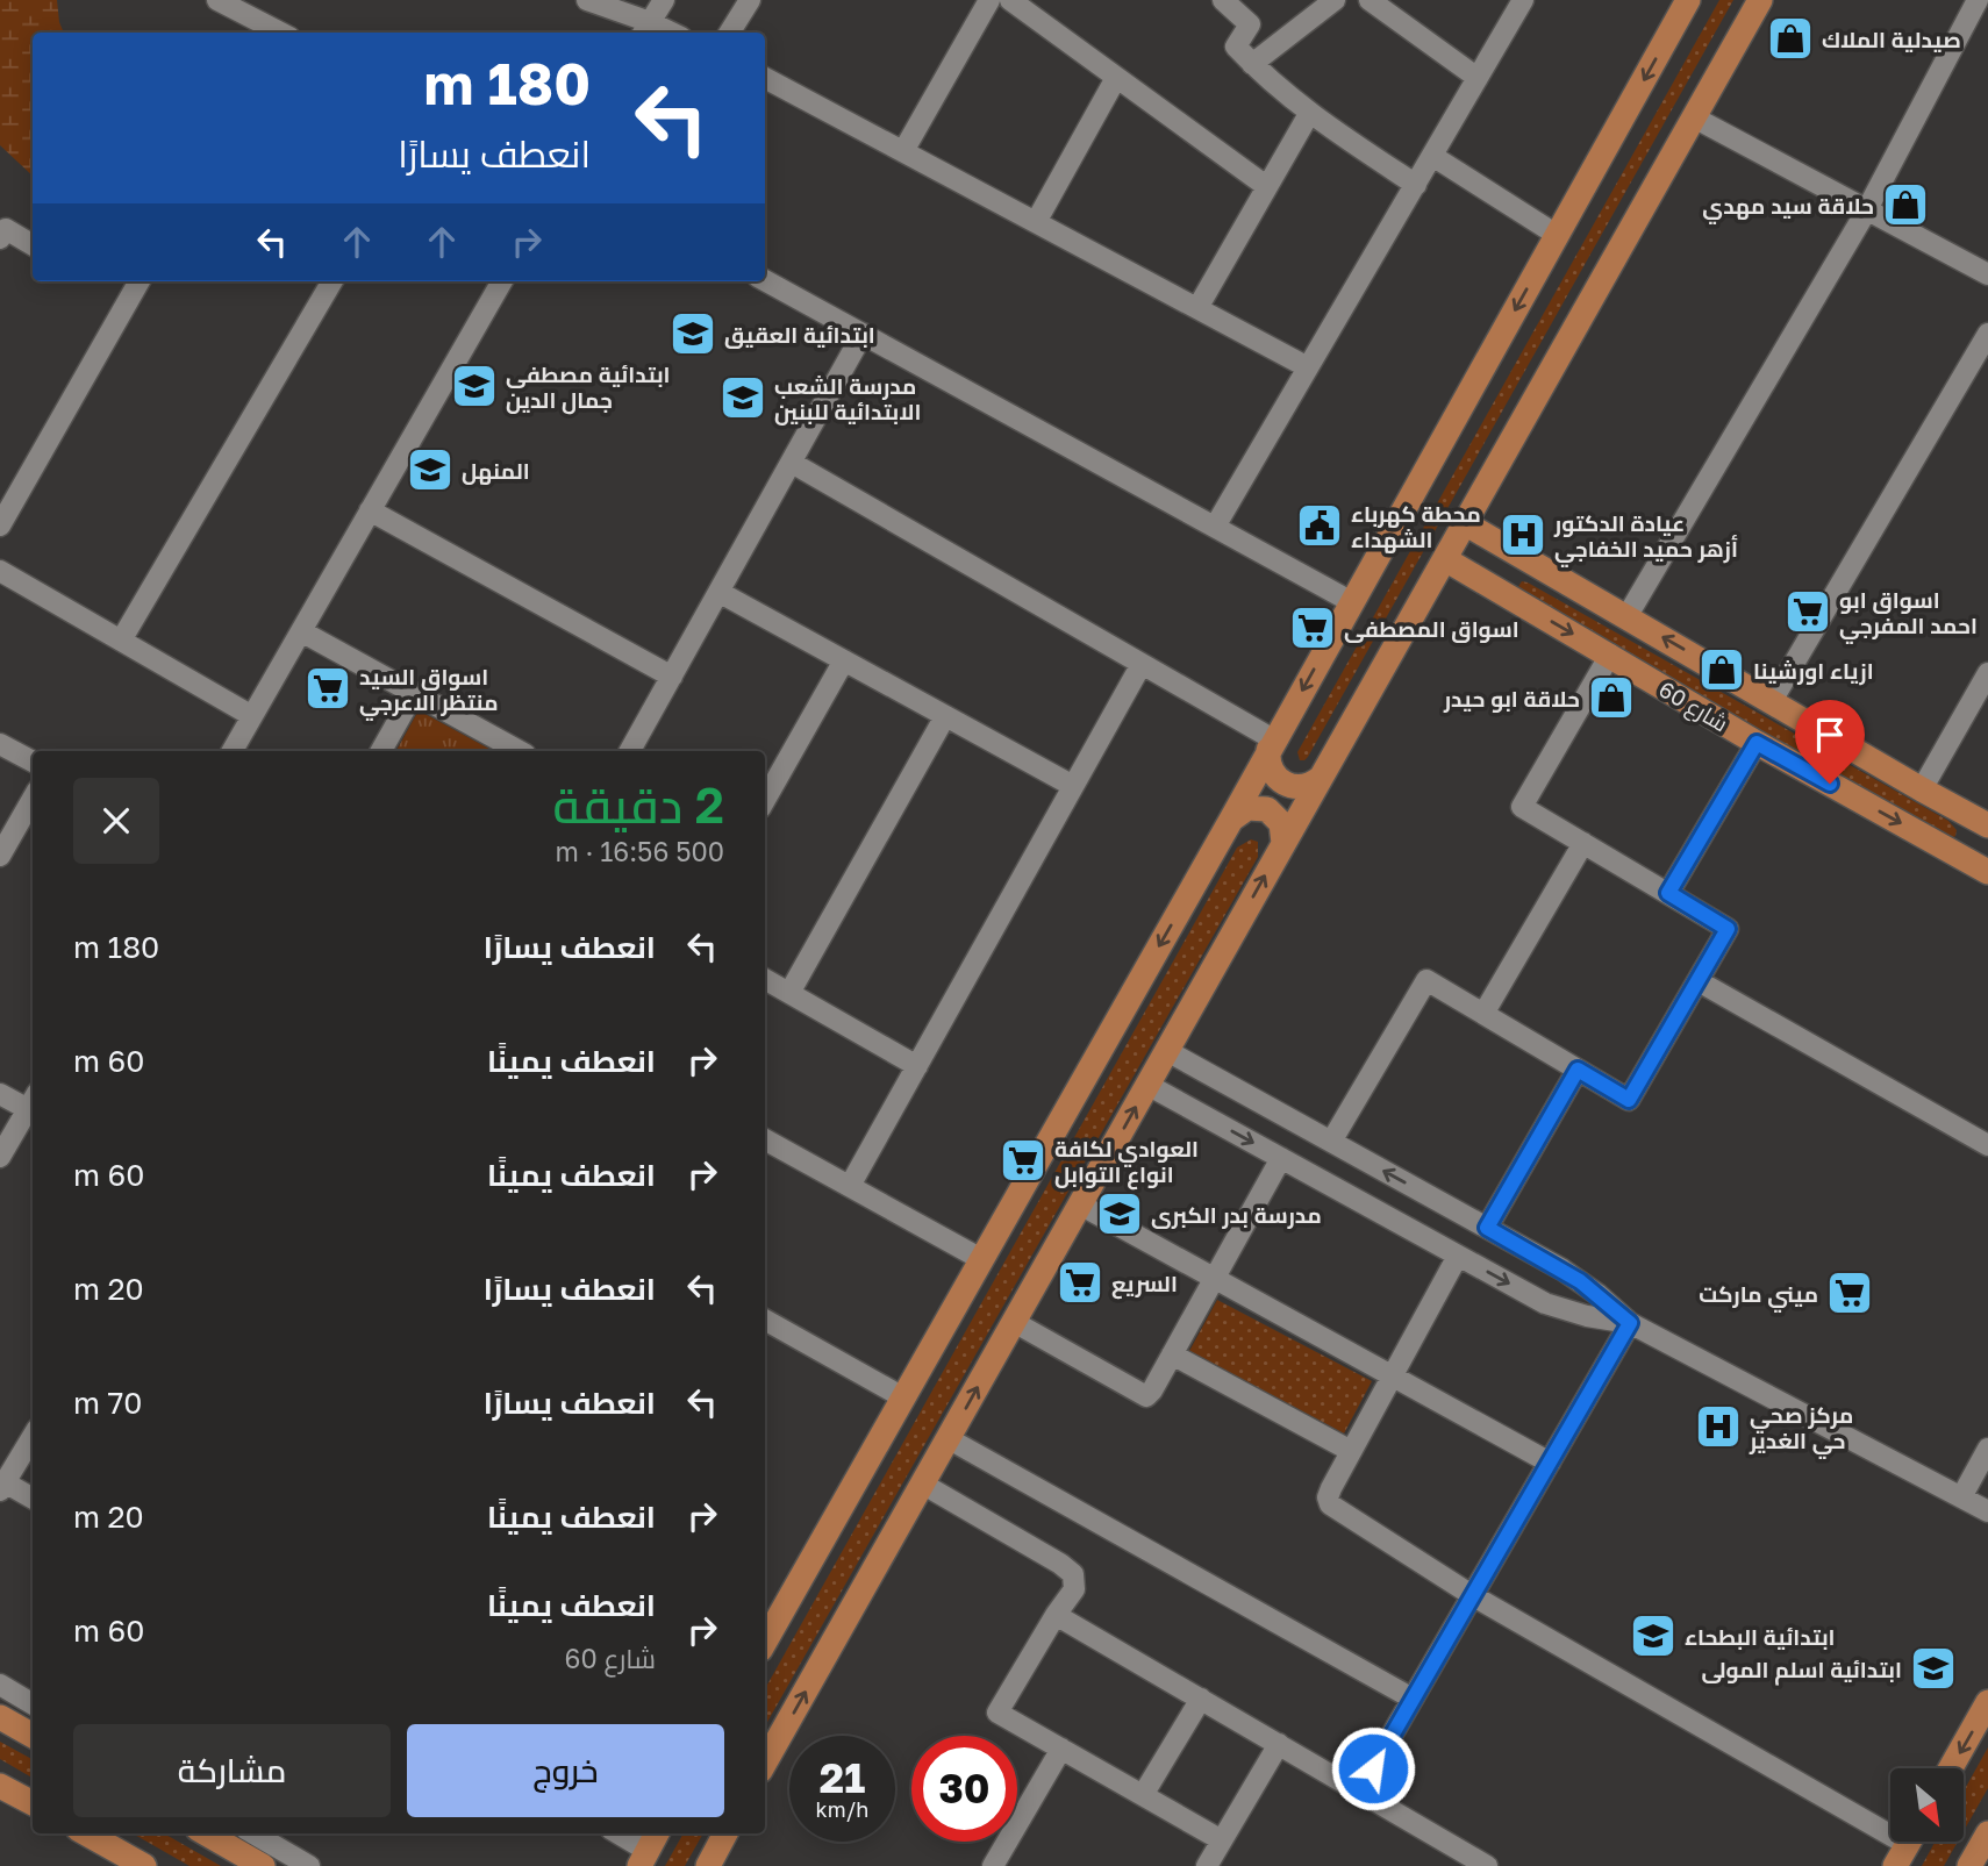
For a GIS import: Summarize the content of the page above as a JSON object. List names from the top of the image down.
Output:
{
  "streets": {
    "main road": ["شارع 60"]
  },
  "places": {
    "shop": [
      "صيدلية الملاك",
      "حلاقة سيد مهدي",
      "ازياء اورشينا",
      "حلاقة ابو حيدر"
    ],
    "school or university": [
      "ابتدائية العقيق",
      "ابتدائية مصطفى جمال الدين",
      "مدرسة الشعب الابتدائية للبنين",
      "المنهل",
      "مدرسة بدر الكبرى",
      "ابتدائية البطحاء",
      "ابتدائية اسلم المولى"
    ],
    "public building": ["محطة كهرباء الشهداء"],
    "hospital": ["عيادة الدكتور أزهر حميد الخفاجي", "مركز صحي حي الغدير"],
    "supermarket": [
      "اسواق ابو احمد المفرجي",
      "اسواق المصطفى",
      "اسواق السيد منتظر الاعرجي",
      "العوادي لكافة انواع التوابل",
      "السريع",
      "ميني ماركت"
    ]
  },
  "north": "bottom right",
  "page": {
    "turn": ["180 m", "انعطف يسارًا"],
    "heading": ["2 دقيقة", "500 m · 16:56"],
    "list": [
      {
        "name": "انعطف يسارًا",
        "value": "180 m"
      },
      {
        "name": "انعطف يمينًا",
        "value": "60 m"
      },
      {
        "name": "انعطف يمينًا",
        "value": "60 m"
      },
      {
        "name": "انعطف يسارًا",
        "value": "20 m"
      },
      {
        "name": "انعطف يسارًا",
        "value": "70 m"
      },
      {
        "name": "انعطف يمينًا",
        "value": "20 m"
      },
      {
        "name": "انعطف يمينًا",
        "note": "شارع 60",
        "value": "60 m"
      }
    ],
    "buttons": ["خروج", "مشاركة"],
    "speed": "21 km/h",
    "limit": "30"
  }
}
